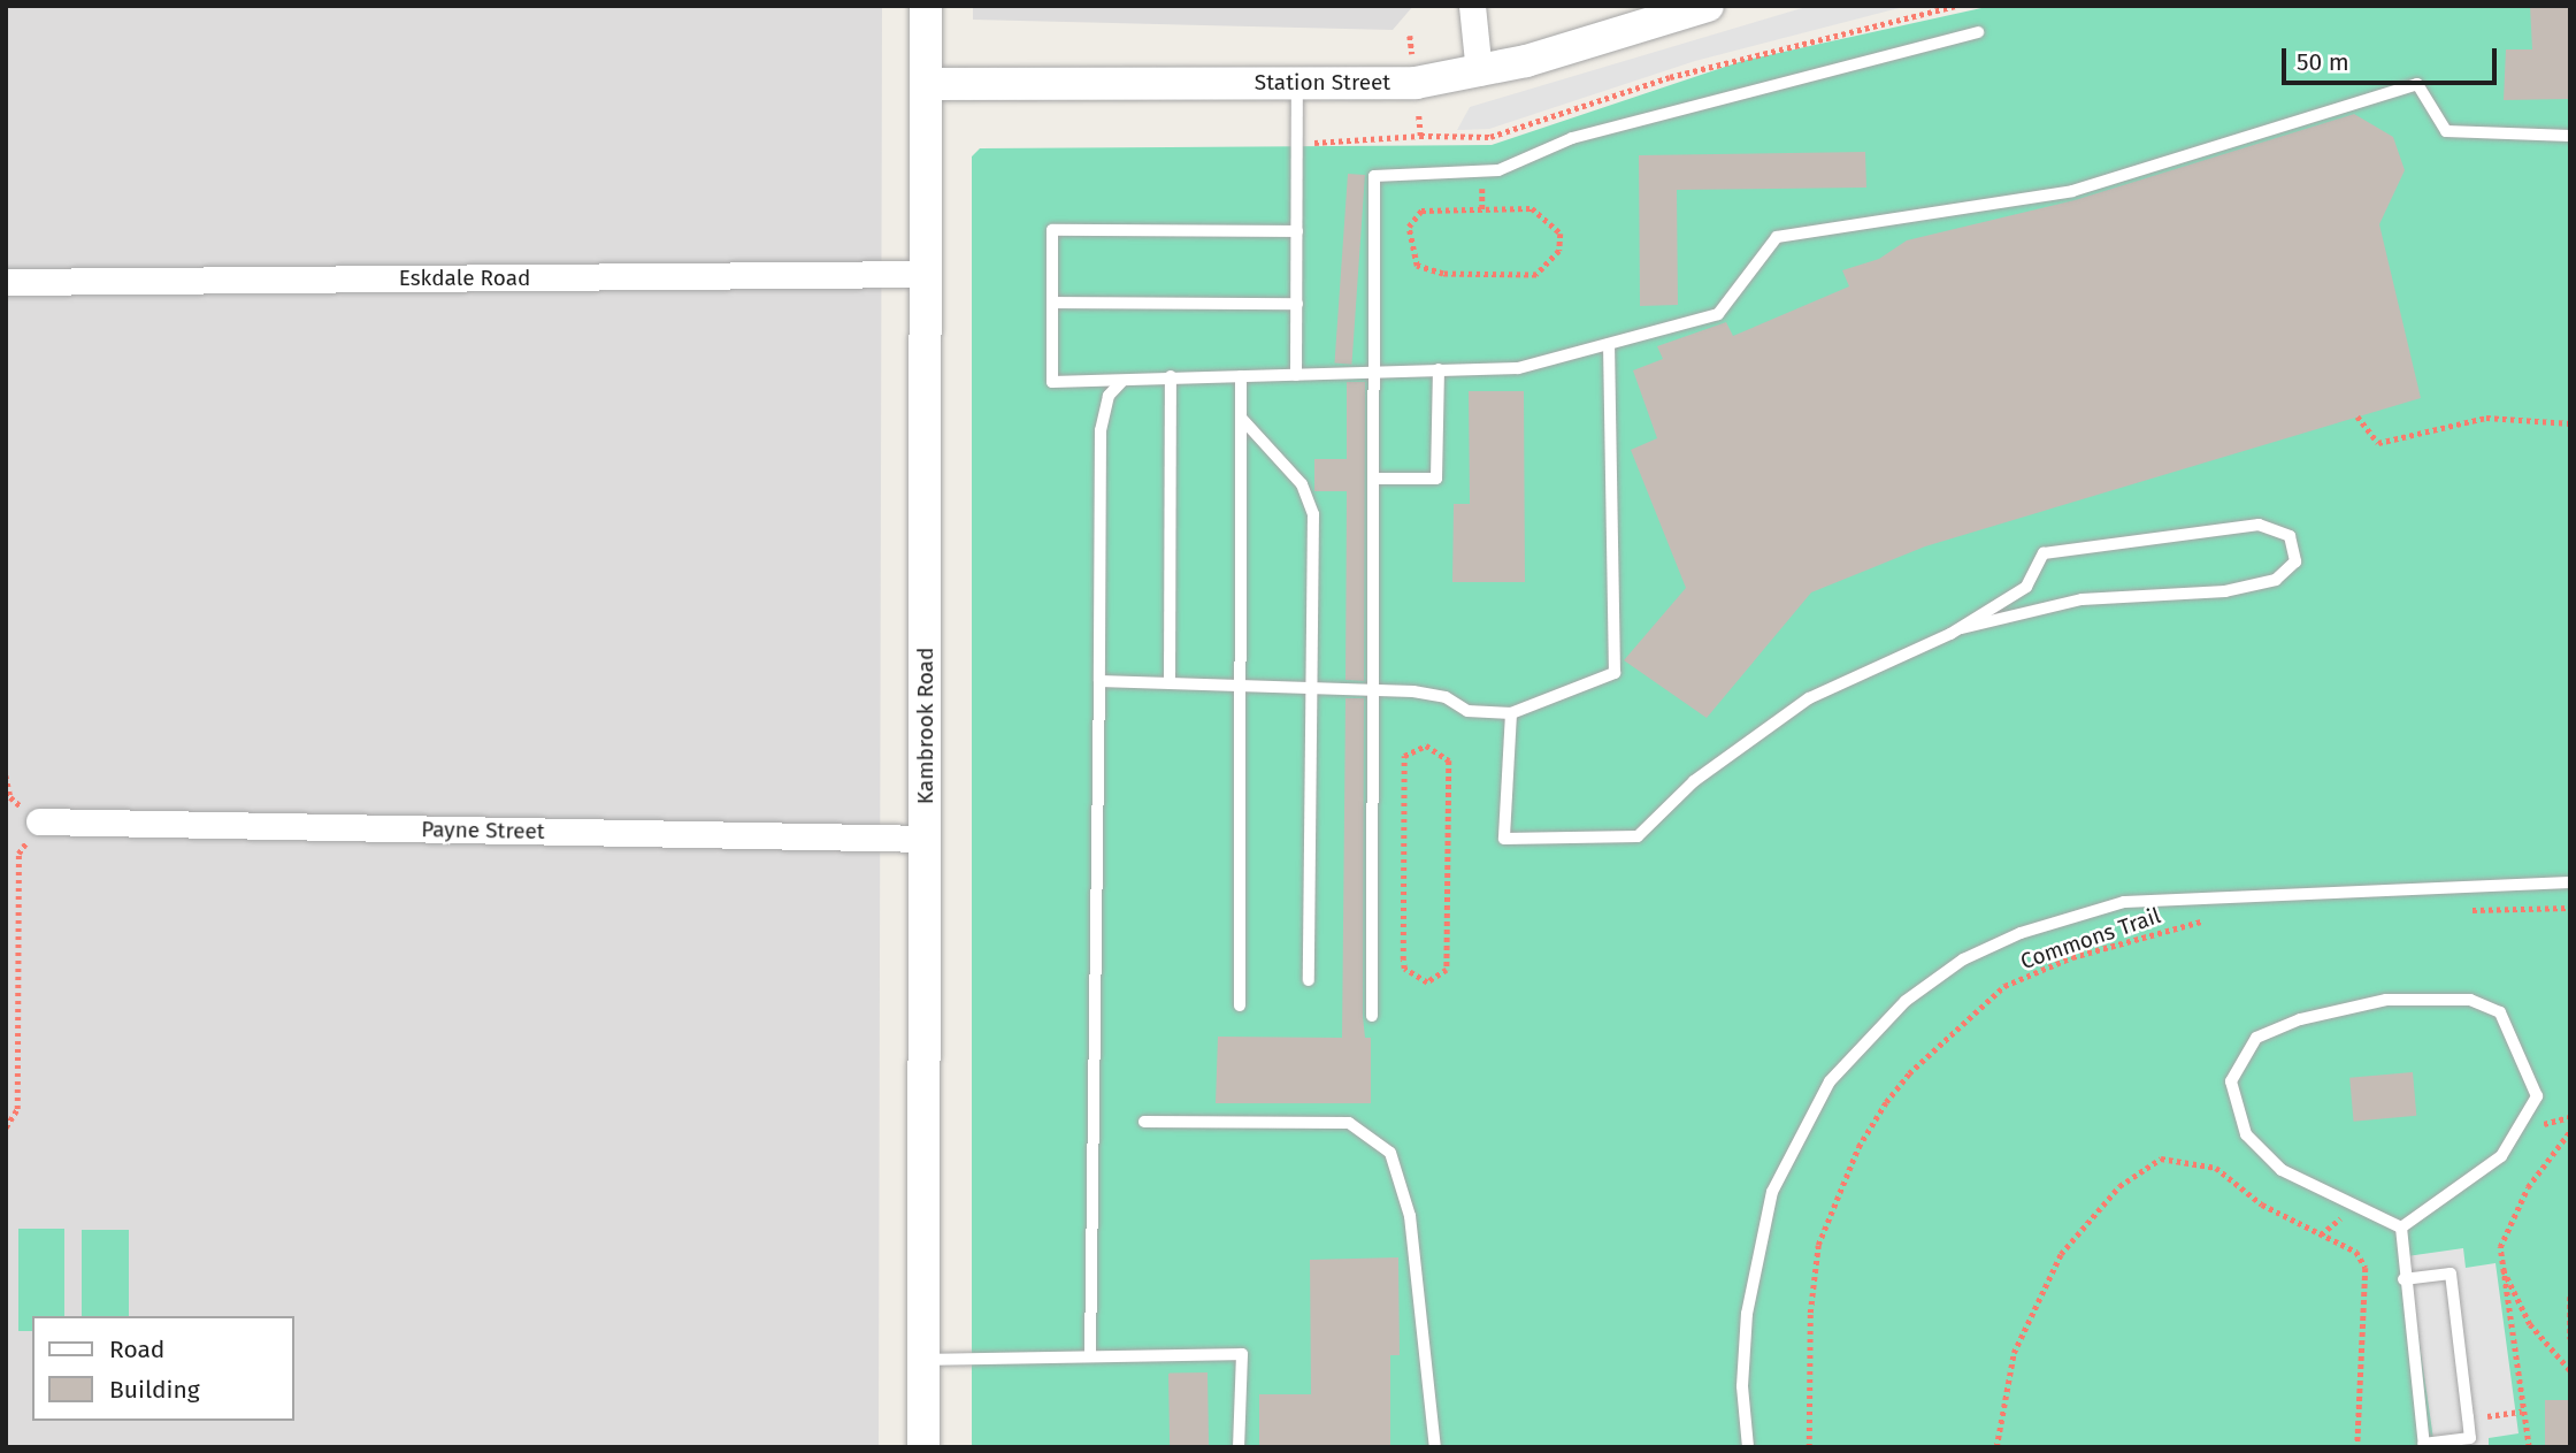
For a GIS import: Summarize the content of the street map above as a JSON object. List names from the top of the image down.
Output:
{
  "streets": {
    "street": [
      "Station Street",
      "Eskdale Road",
      "Kambrook Road",
      "Payne Street"
    ],
    "path": ["Commons Trail"]
  },
  "crossings": [
    ["Station Street", "Kambrook Road"],
    ["Eskdale Road", "Kambrook Road"],
    ["Kambrook Road", "Payne Street"]
  ],
  "legend": ["Road", "Building"],
  "scale_bar": "50 m"
}
